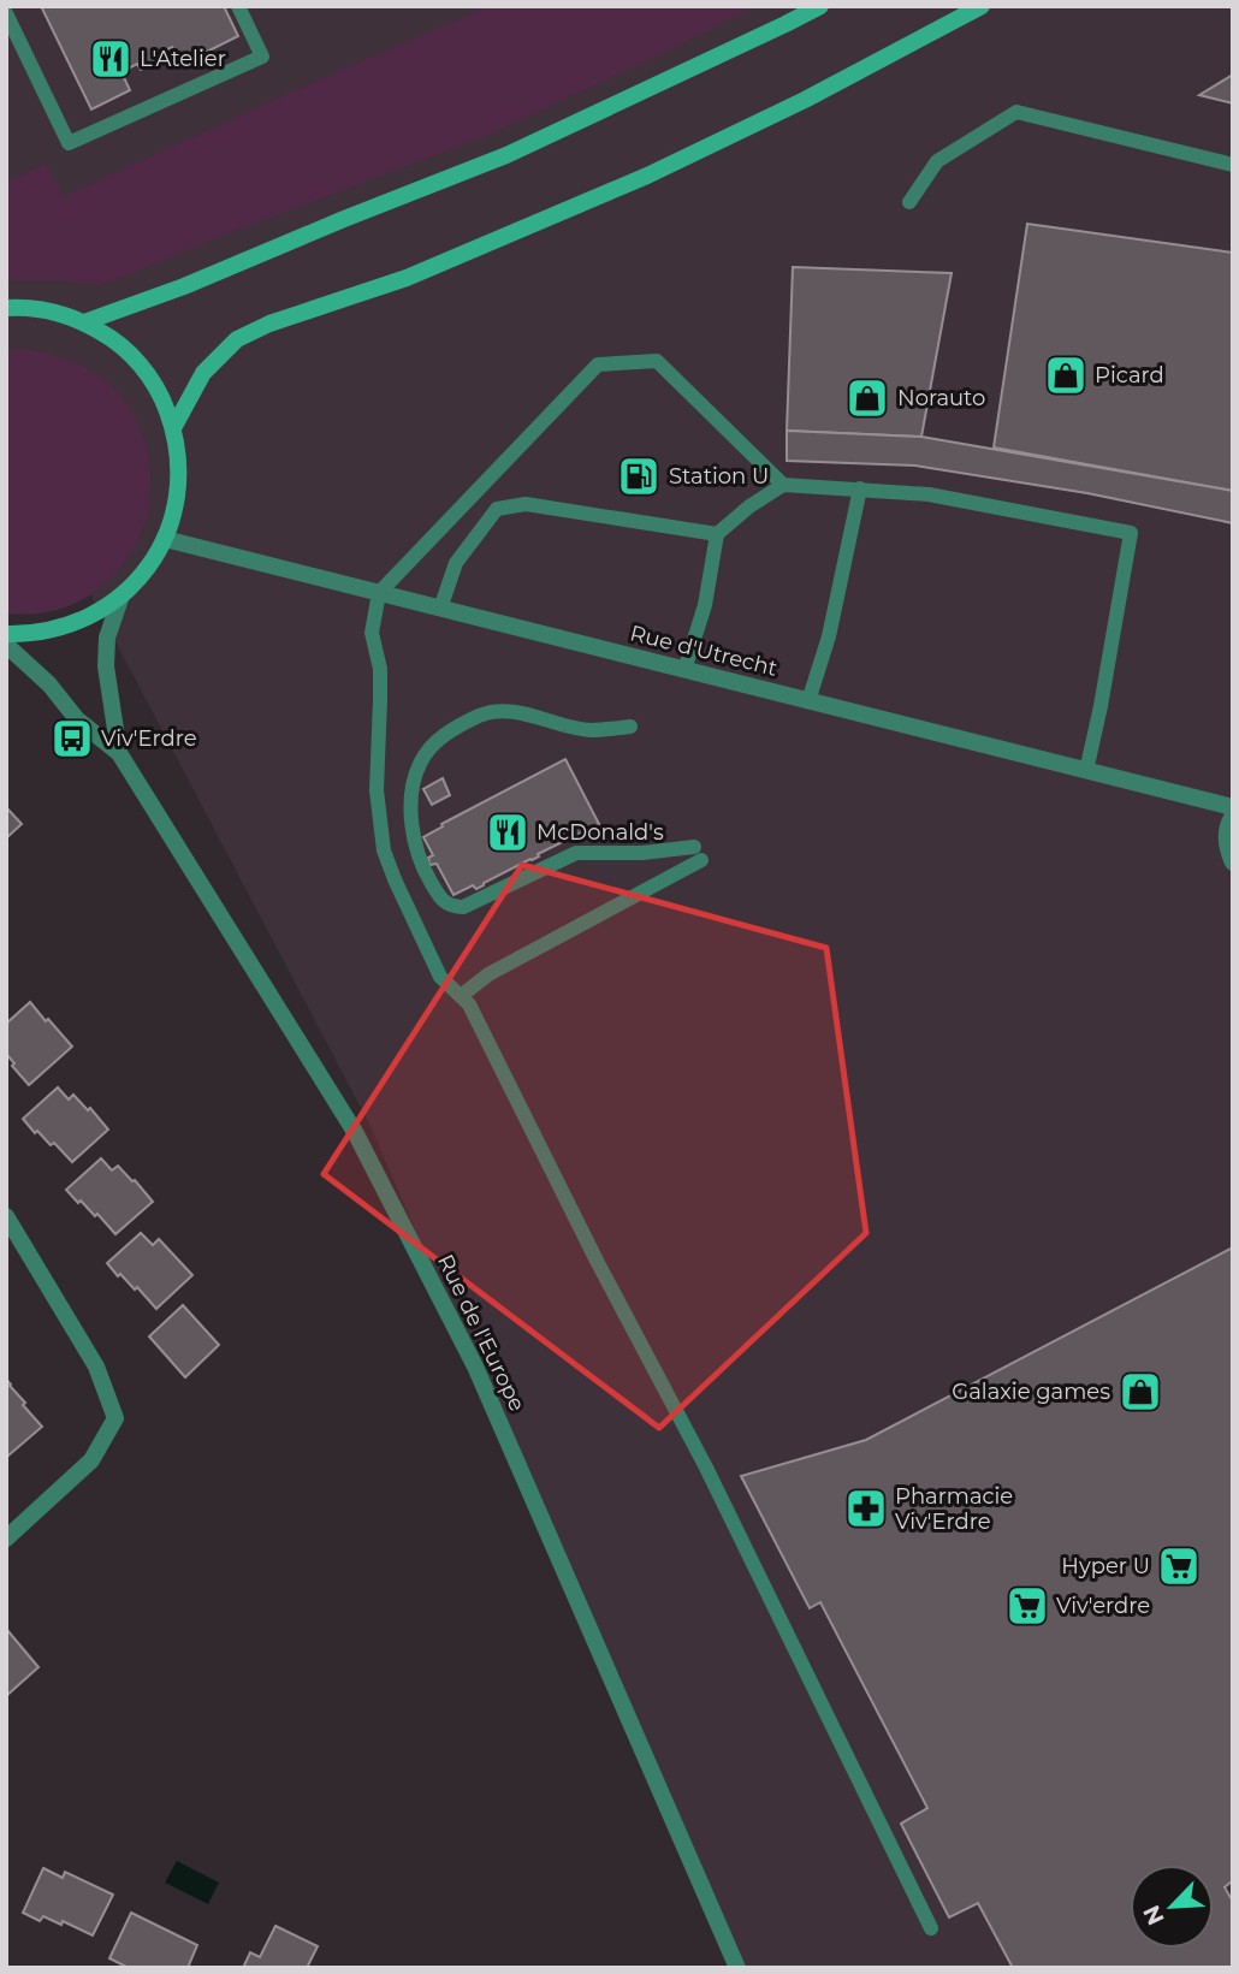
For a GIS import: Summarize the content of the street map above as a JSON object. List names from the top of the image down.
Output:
{
  "streets": {
    "street": ["Rue d'Utrecht", "Rue de l'Europe"]
  },
  "places": {
    "restaurant": ["L'Atelier", "McDonald's"],
    "shop": ["Picard", "Norauto", "Galaxie games"],
    "fuel station": ["Station U"],
    "bus stop": ["Viv'Erdre"],
    "pharmacy": ["Pharmacie Viv'Erdre"],
    "supermarket": ["Hyper U", "Viv'erdre"]
  },
  "north": "bottom left"
}
